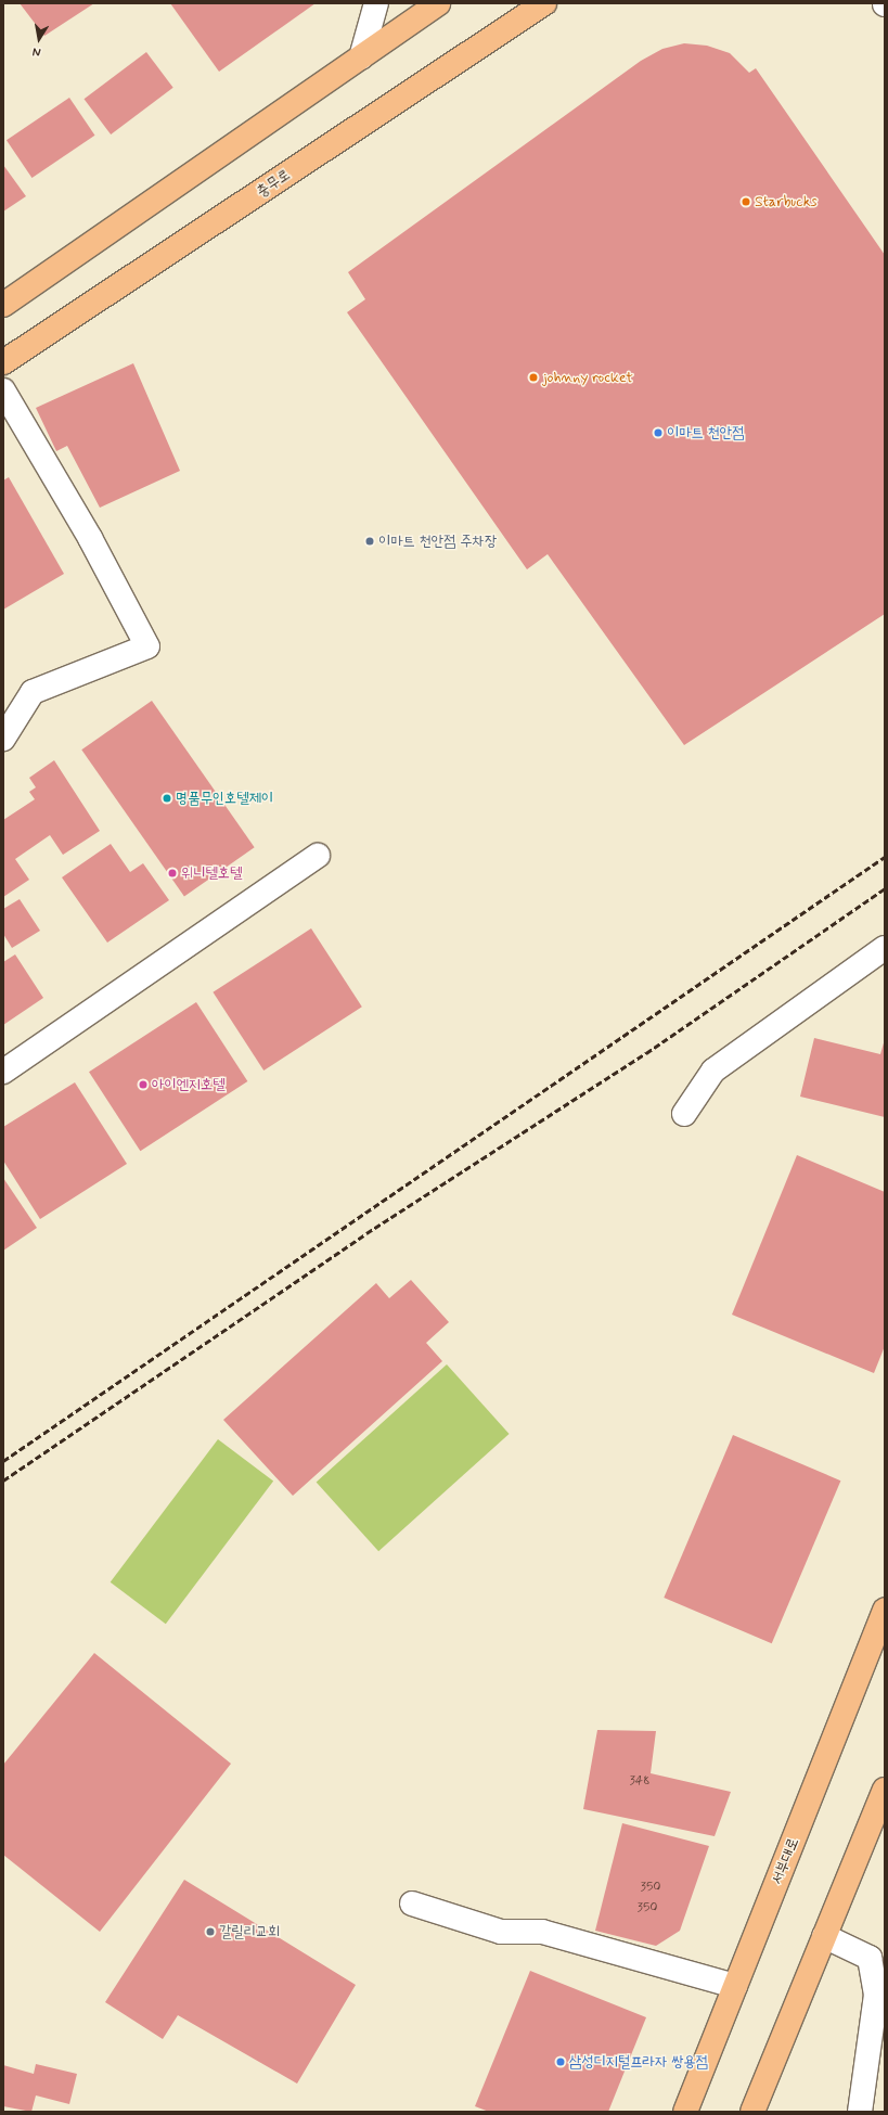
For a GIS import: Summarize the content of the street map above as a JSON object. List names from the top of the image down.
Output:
{
  "streets": {
    "main road": ["충무로", "서부대로"]
  },
  "places": [
    "Starbucks",
    "johnny rocket",
    "이마트 천안점",
    "이마트 천안점 주차장",
    "명품무인호텔제이",
    "위니텔호텔",
    "아이엔지호텔",
    "갈릴리교회",
    "삼성디지털프라자 쌍용점"
  ],
  "house_numbers": ["348", "350", "350"],
  "north": "bottom"
}
